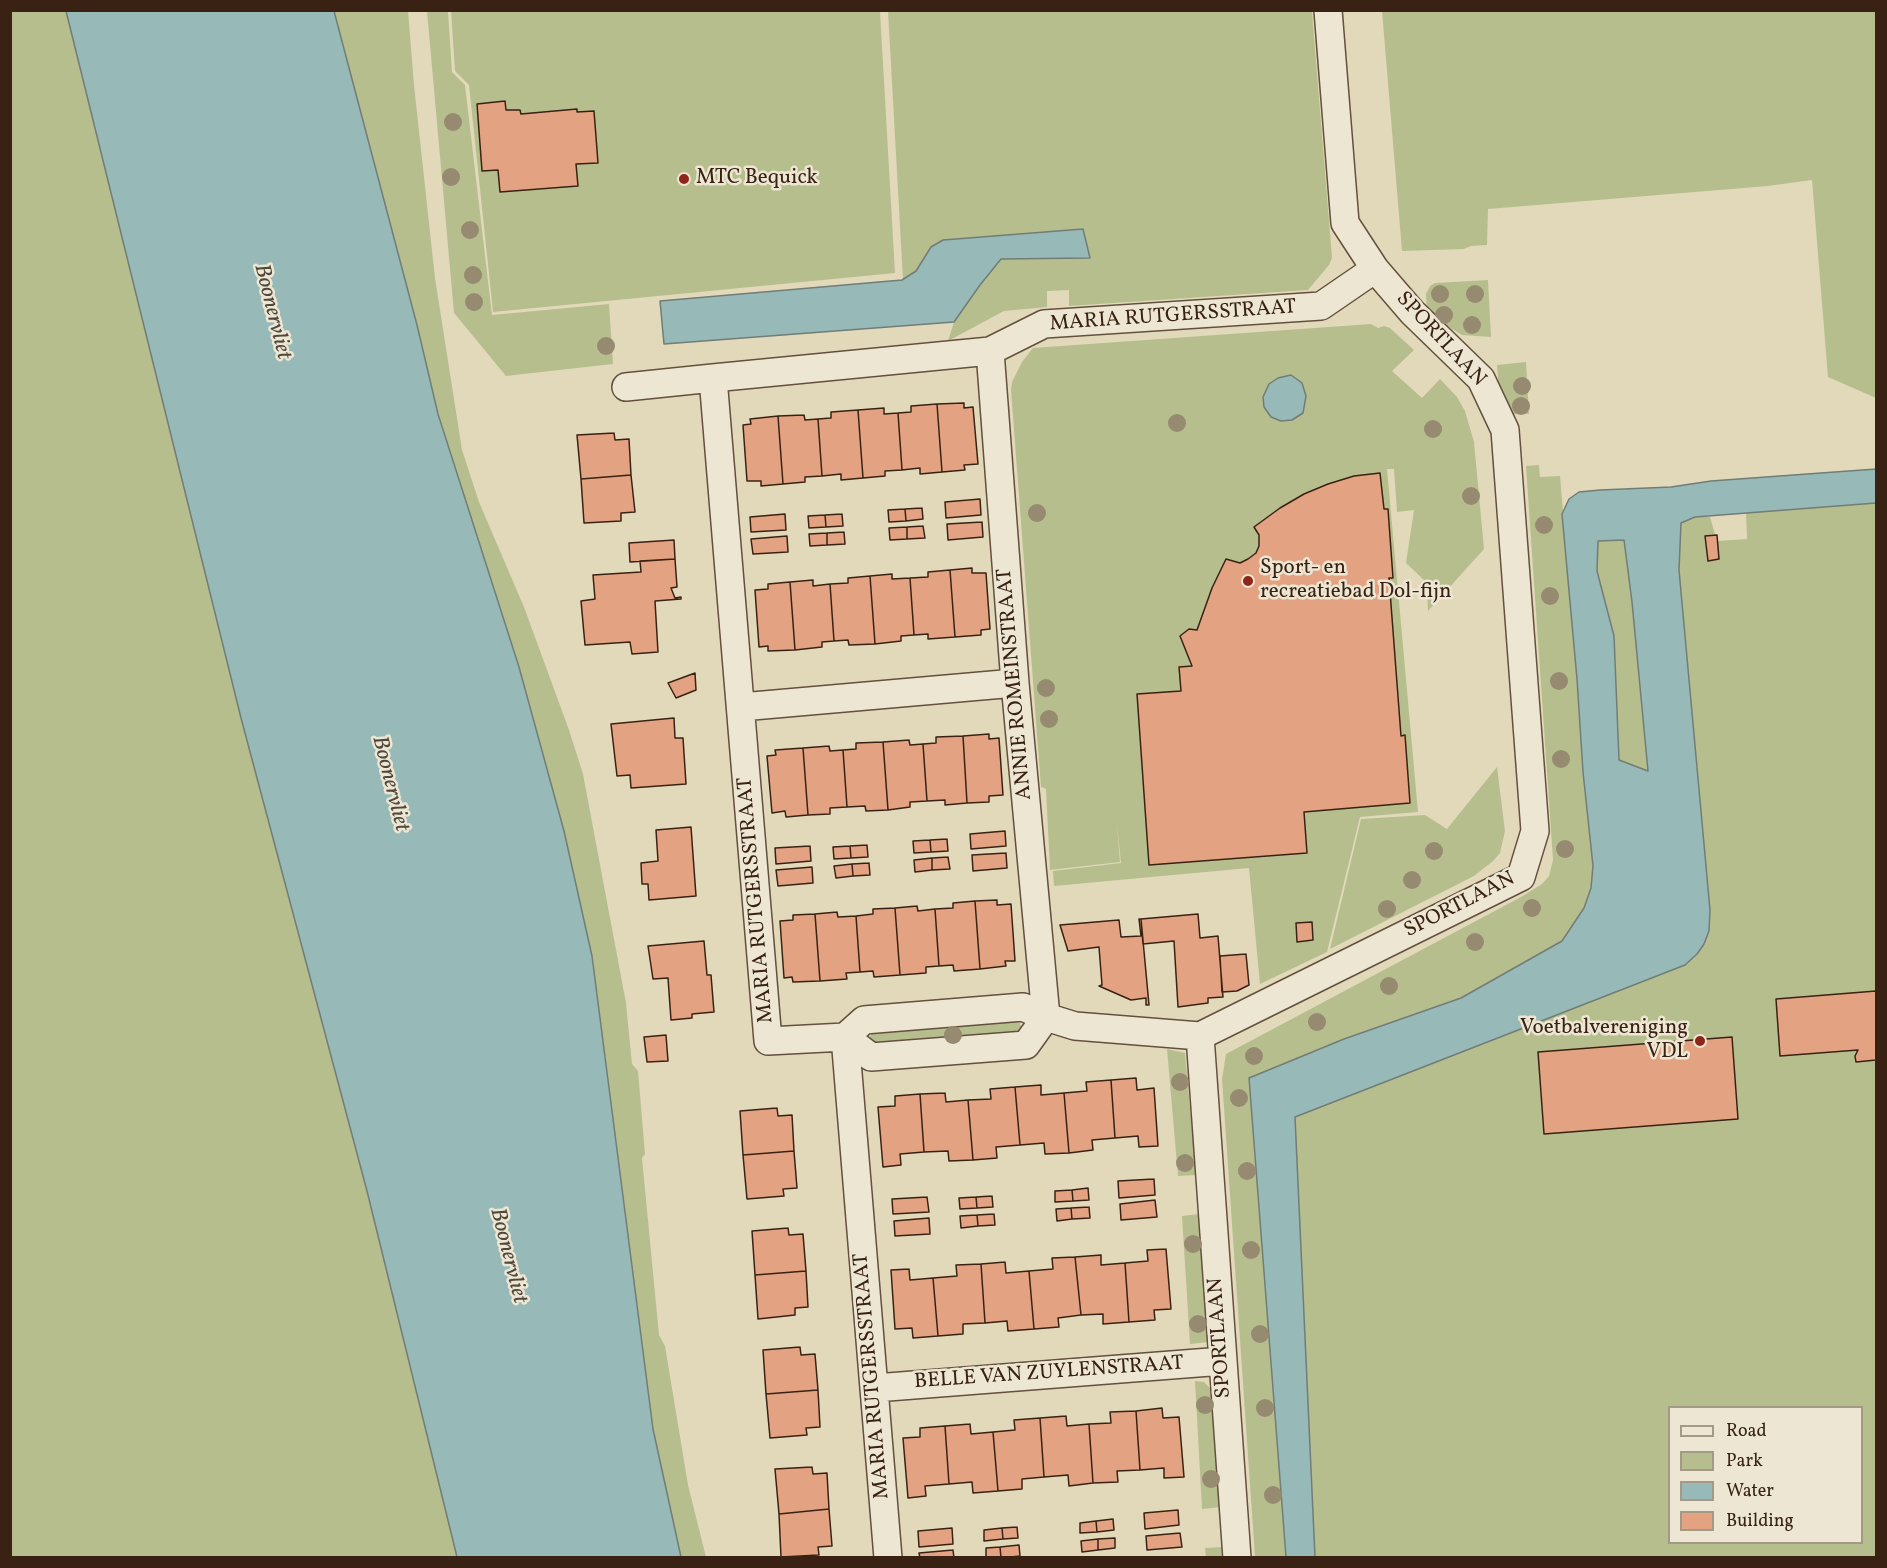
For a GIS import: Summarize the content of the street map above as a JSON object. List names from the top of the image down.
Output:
{
  "streets": {
    "street": [
      "MARIA RUTGERSSTRAAT",
      "SPORTLAAN",
      "ANNIE ROMEINSTRAAT",
      "BELLE VAN ZUYLENSTRAAT"
    ]
  },
  "crossings": [
    ["MARIA RUTGERSSTRAAT", "SPORTLAAN"],
    ["MARIA RUTGERSSTRAAT", "ANNIE ROMEINSTRAAT"],
    ["MARIA RUTGERSSTRAAT", "BELLE VAN ZUYLENSTRAAT"],
    ["SPORTLAAN", "BELLE VAN ZUYLENSTRAAT"]
  ],
  "water": ["Boonervliet"],
  "places": ["MTC Bequick", "Sport- en recreatiebad Dol-fijn", "Voetbalvereniging VDL"],
  "legend": [
    "Road",
    "Park",
    "Water",
    "Building"
  ]
}
